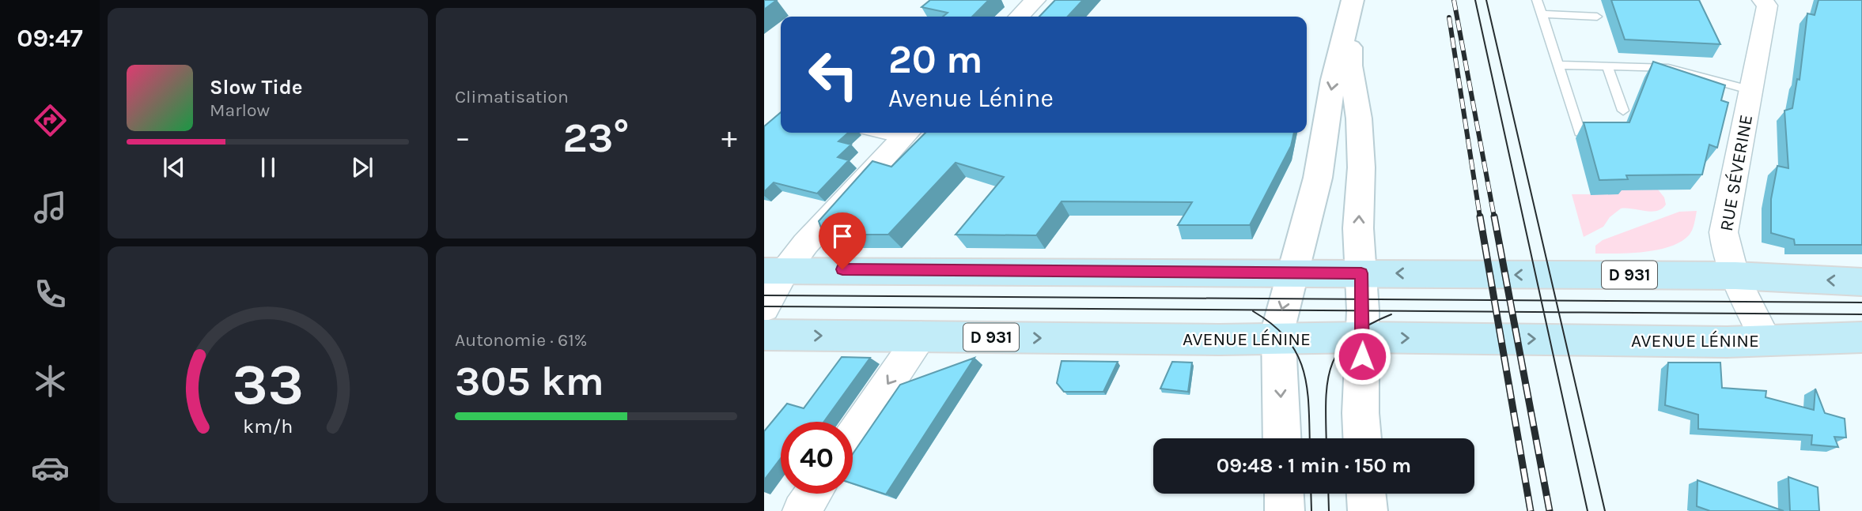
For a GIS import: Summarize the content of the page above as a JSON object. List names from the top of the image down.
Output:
{
  "streets": {
    "main road": ["D 931", "AVENUE LÉNINE"],
    "street": ["RUE SÉVERINE"]
  },
  "crossings": [
    ["RUE SÉVERINE", "D 931"],
    ["RUE SÉVERINE", "AVENUE LÉNINE"]
  ],
  "page": {
    "tabs": "09:47",
    "tile": [
      "Climatisation",
      ["Autonomie · 61%", "305 km"]
    ],
    "turn": ["20 m", "Avenue Lénine"],
    "song": ["Slow Tide", "Marlow"],
    "heat": ["−", "23°", "+"],
    "limit": "40",
    "trip": "09:48 · 1 min · 150 m",
    "gauge": ["33", "km/h"]
  }
}
